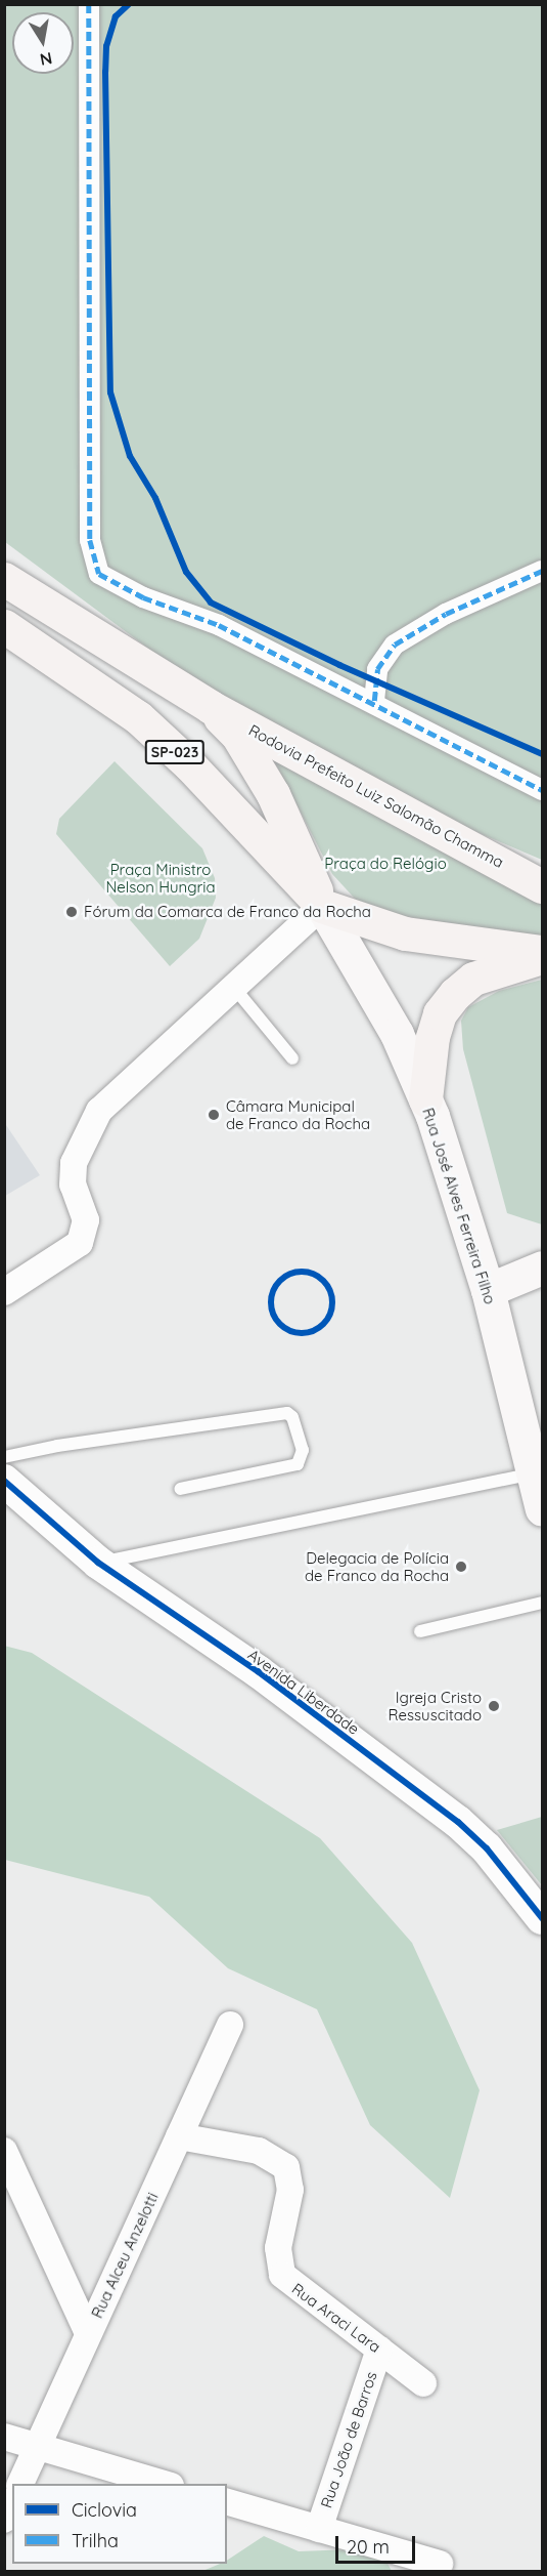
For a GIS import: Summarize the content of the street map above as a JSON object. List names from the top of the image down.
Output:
{
  "streets": {
    "main road": ["SP-023", "Rodovia Prefeito Luiz Salomão Chamma", "Rua José Alves Ferreira Filho"],
    "street": [
      "Avenida Liberdade",
      "Rua Alceu Anzelotti",
      "Rua Araci Lara",
      "Rua João de Barros"
    ]
  },
  "crossings": [
    ["SP-023", "Rua José Alves Ferreira Filho"],
    ["Rua Alceu Anzelotti", "Rua Araci Lara"],
    ["Rua Araci Lara", "Rua João de Barros"]
  ],
  "parks": ["Praça do Relógio", "Praça Ministro Nelson Hungria"],
  "places": [
    "Fórum da Comarca de Franco da Rocha",
    "Câmara Municipal de Franco da Rocha",
    "Delegacia de Polícia de Franco da Rocha",
    "Igreja Cristo Ressuscitado"
  ],
  "legend": ["Ciclovia", "Trilha"],
  "scale_bar": "20 m",
  "north": "bottom"
}
